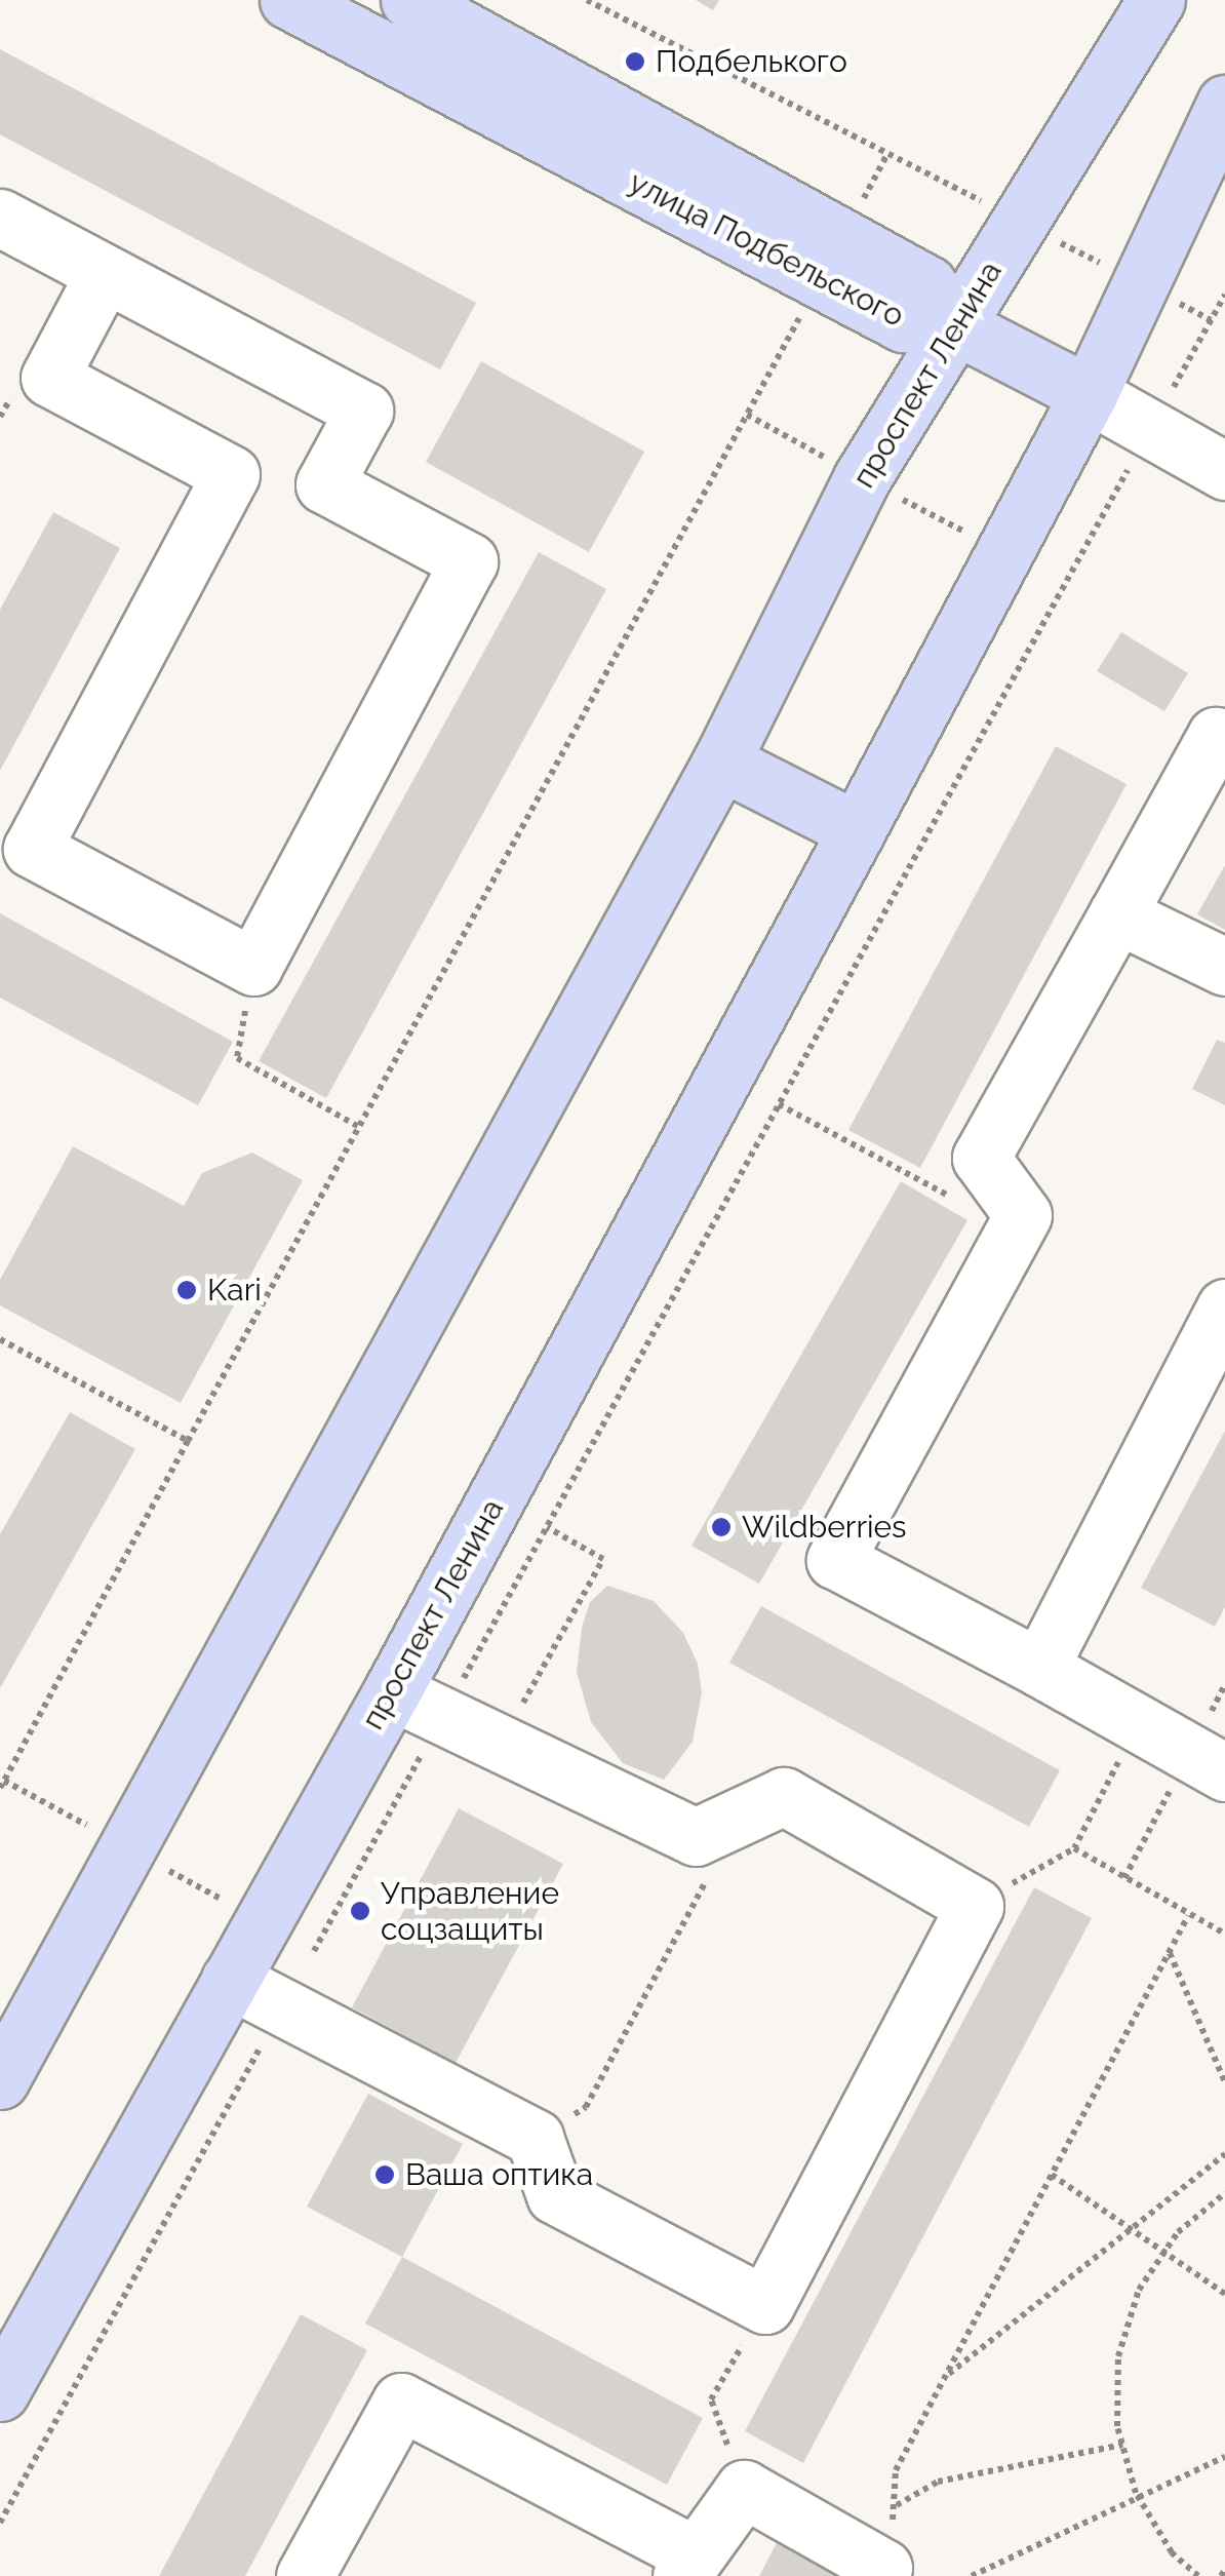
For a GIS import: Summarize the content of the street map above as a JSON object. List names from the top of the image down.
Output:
{
  "streets": {
    "main road": ["улица Подбельского", "проспект Ленина"]
  },
  "crossings": [
    ["улица Подбельского", "проспект Ленина"]
  ],
  "places": [
    "Подбелького",
    "Kari",
    "Wildberries",
    "Управление соцзащиты",
    "Ваша оптика"
  ]
}
